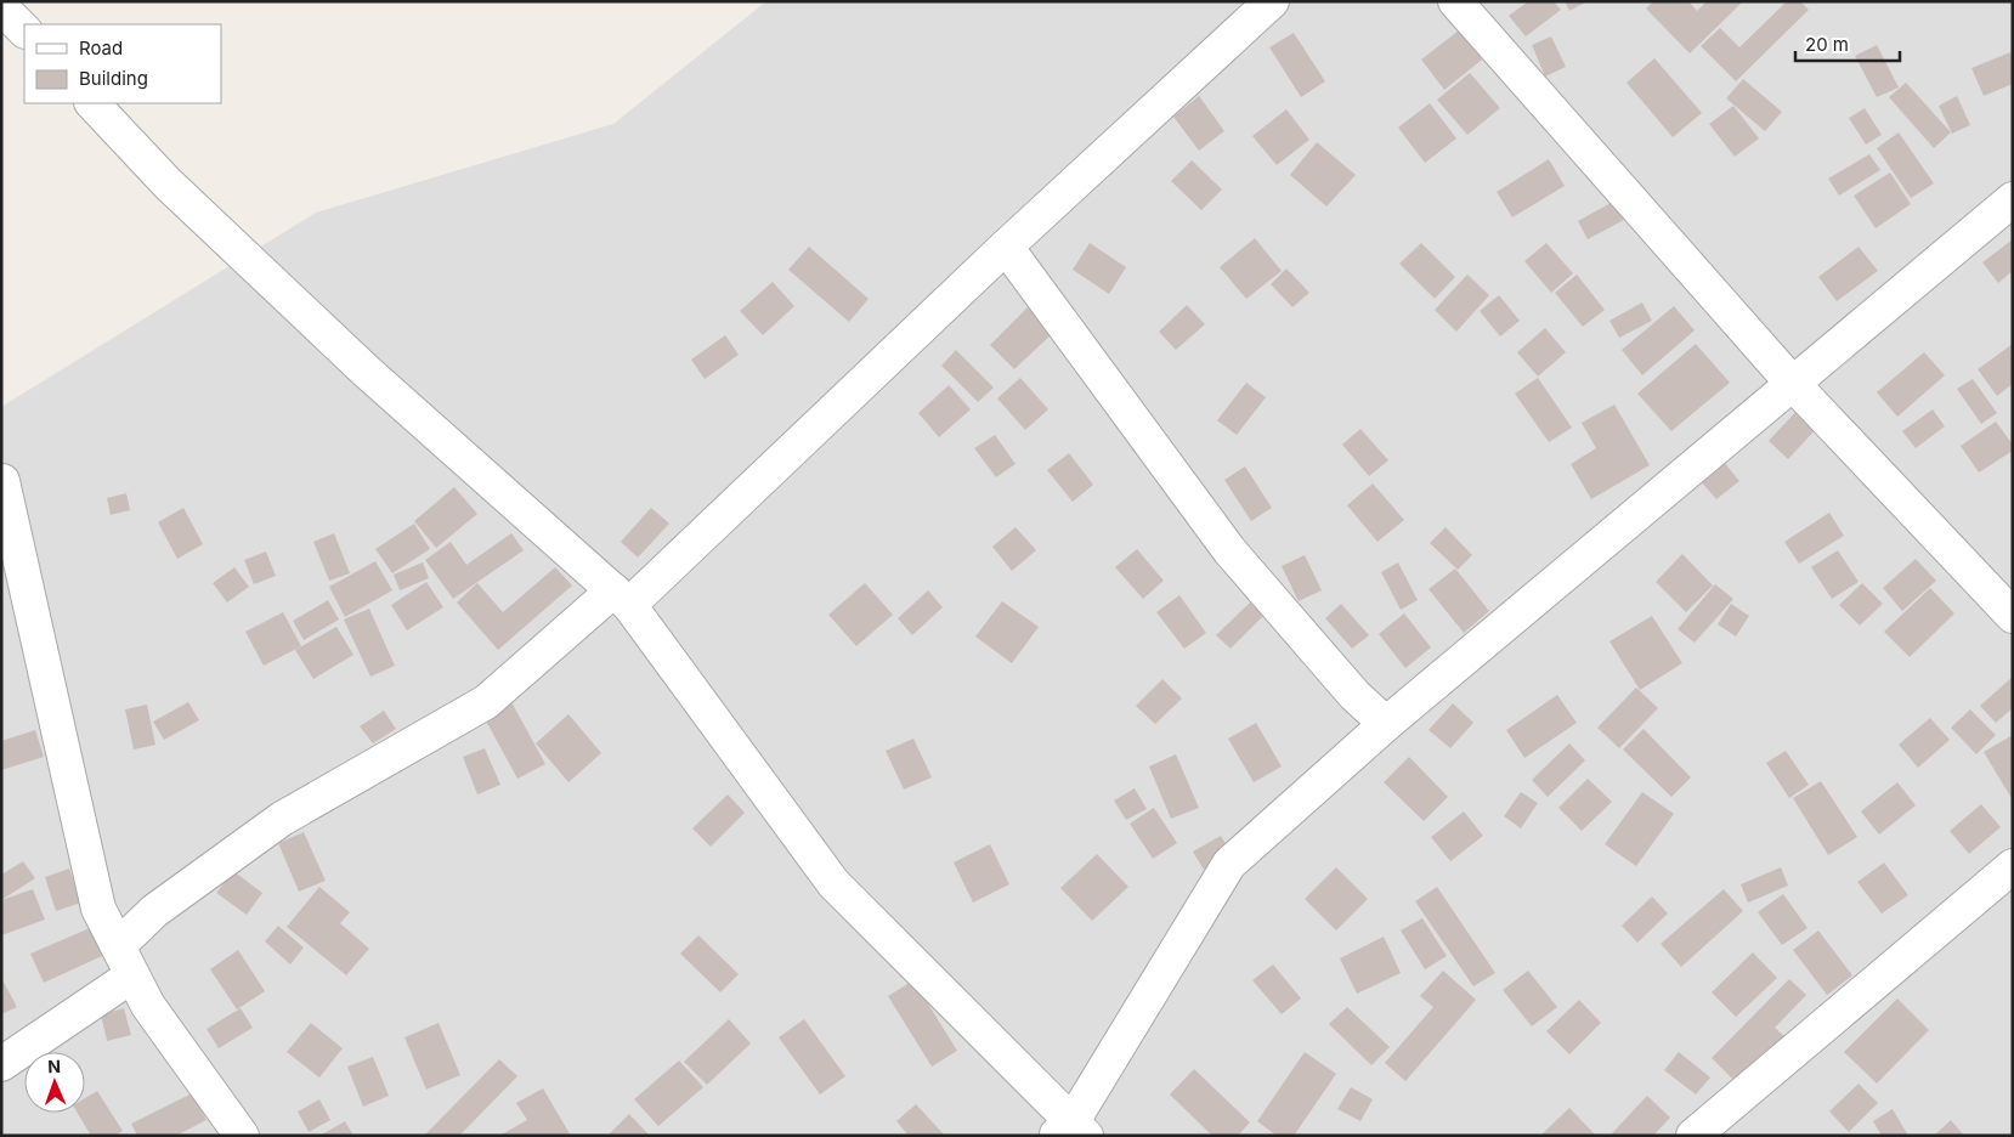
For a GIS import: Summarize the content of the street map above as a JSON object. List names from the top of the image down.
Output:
{
  "legend": ["Road", "Building"],
  "scale_bar": "20 m",
  "north": "top"
}
